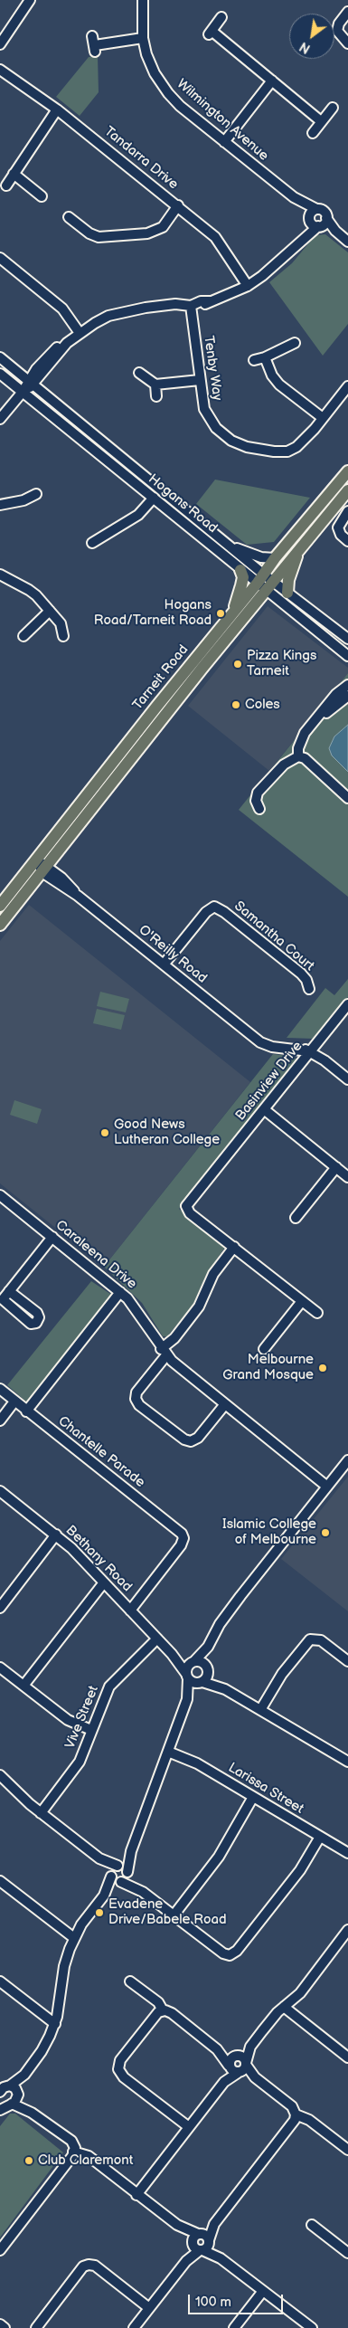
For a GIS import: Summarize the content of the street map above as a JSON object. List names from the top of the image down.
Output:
{
  "streets": {
    "main road": ["Tarneit Road"],
    "street": [
      "Wilmington Avenue",
      "Tandarra Drive",
      "Tenby Way",
      "Hogans Road",
      "Samantha Court",
      "O'Reilly Road",
      "Basinview Drive",
      "Caraleena Drive",
      "Chantelle Parade",
      "Bethany Road",
      "Vive Street",
      "Larissa Street"
    ]
  },
  "crossings": [
    ["Hogans Road", "Tarneit Road"],
    ["Tarneit Road", "O'Reilly Road"],
    ["Samantha Court", "O'Reilly Road"],
    ["O'Reilly Road", "Basinview Drive"],
    ["Chantelle Parade", "Bethany Road"],
    ["Bethany Road", "Vive Street"]
  ],
  "places": [
    "Hogans Road/Tarneit Road",
    "Pizza Kings Tarneit",
    "Coles",
    "Good News Lutheran College",
    "Melbourne Grand Mosque",
    "Islamic College of Melbourne",
    "Evadene Drive/Babele Road",
    "Club Claremont"
  ],
  "scale_bar": "100 m",
  "north": "bottom left"
}
